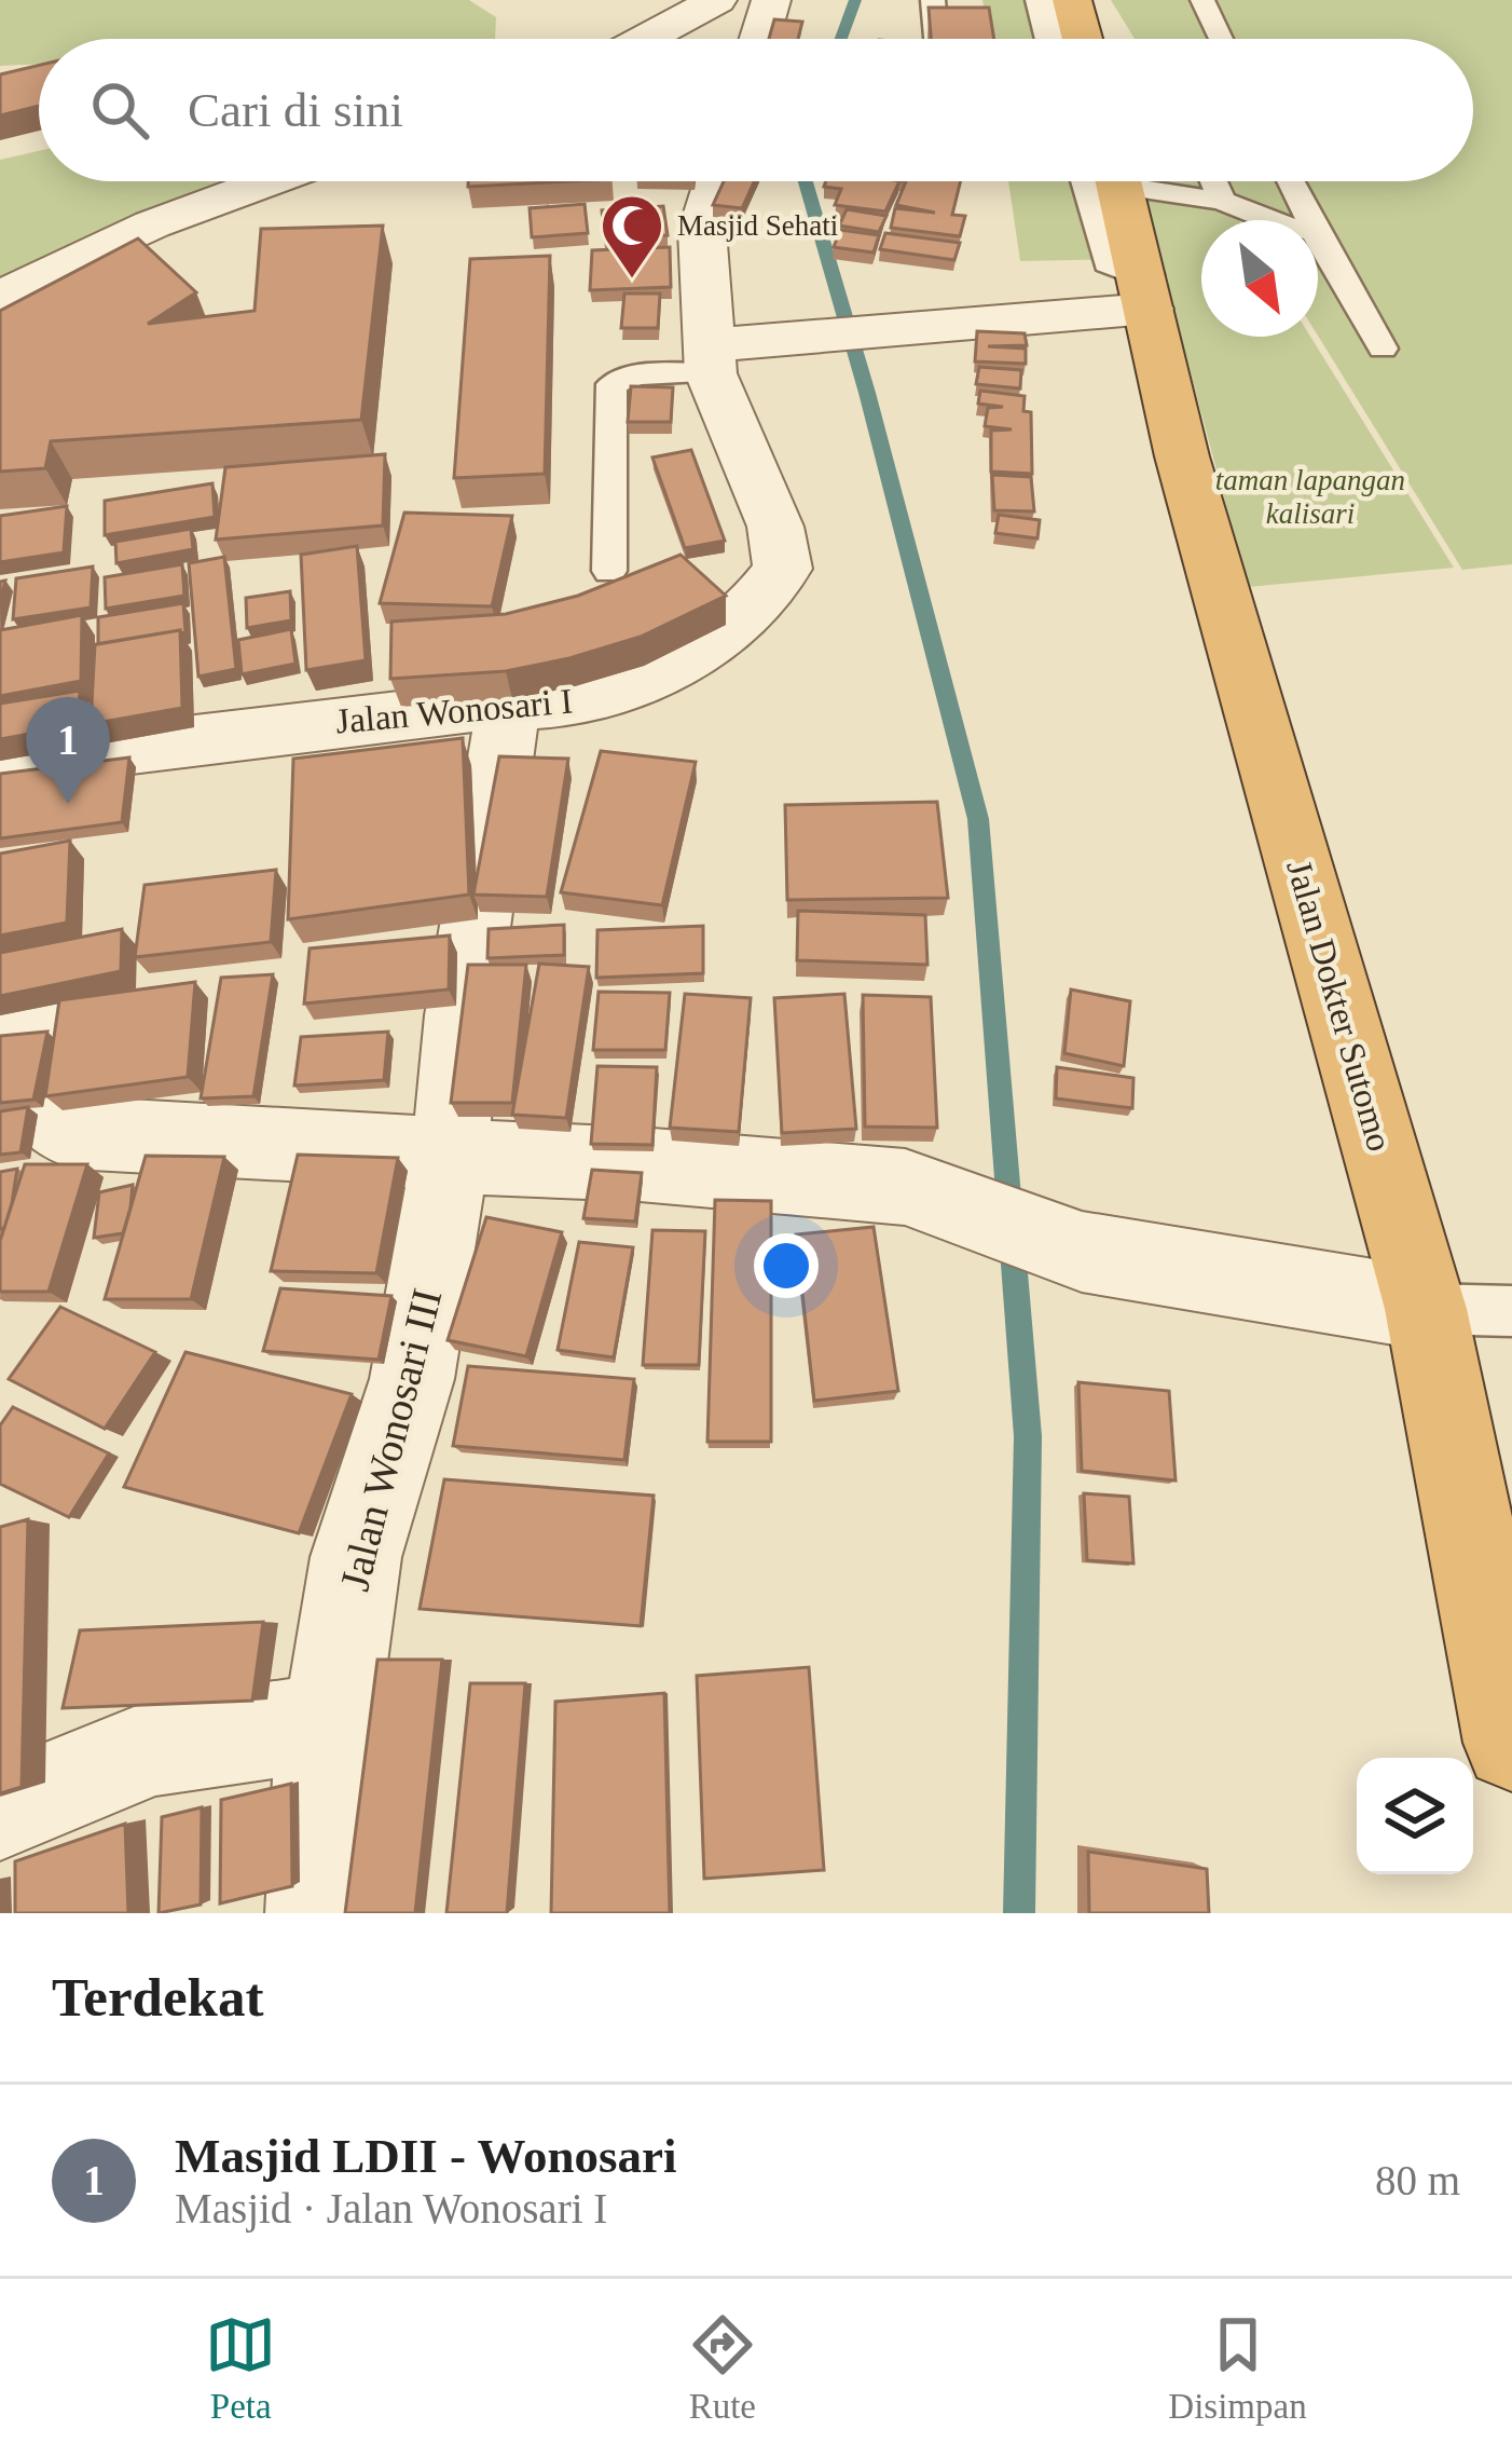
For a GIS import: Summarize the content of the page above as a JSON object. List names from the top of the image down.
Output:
{
  "streets": {
    "highway": ["Jalan Dokter Sutomo"],
    "street": ["Jalan Wonosari I", "Jalan Wonosari III"]
  },
  "crossings": [
    ["Jalan Wonosari I", "Jalan Wonosari III"]
  ],
  "parks": ["taman lapangan kalisari"],
  "places": {
    "mosque": ["Masjid Sehati"]
  },
  "north": "bottom right",
  "page": {
    "search": "Cari di sini",
    "pins": "1",
    "heading": "Terdekat",
    "list": [
      {
        "mark": "1",
        "name": "Masjid LDII - Wonosari",
        "note": "Masjid · Jalan Wonosari I",
        "value": "80 m"
      }
    ],
    "nav": ["Peta", "Rute", "Disimpan"]
  }
}
